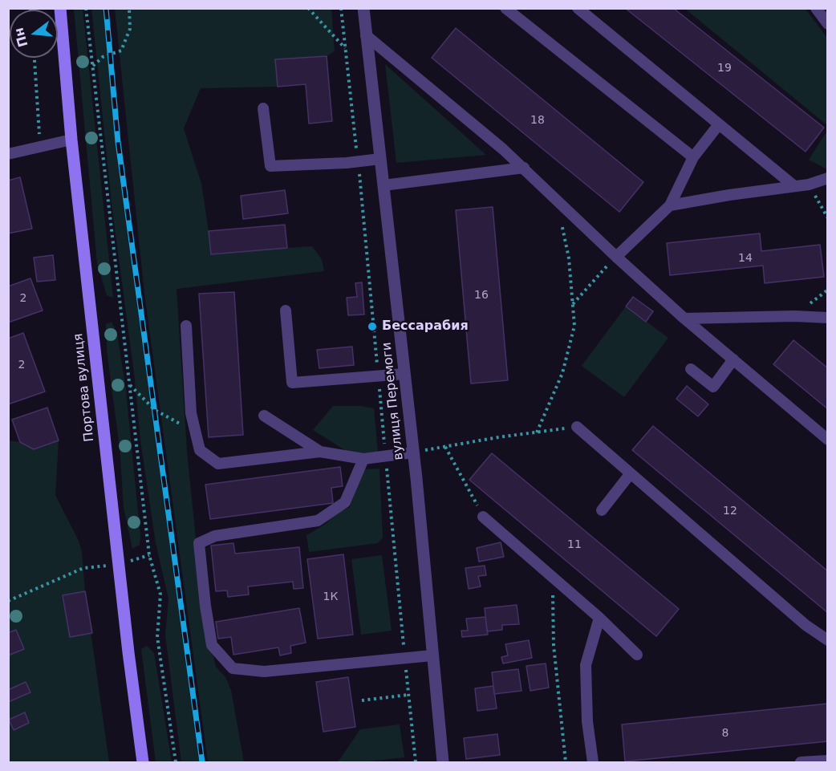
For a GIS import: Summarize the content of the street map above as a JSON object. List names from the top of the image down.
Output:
{
  "streets": {
    "main road": ["Портова вулиця"],
    "street": ["вулиця Перемоги"]
  },
  "places": ["Бессарабия"],
  "house_numbers": [
    "19",
    "18",
    "14",
    "16",
    "2",
    "2",
    "12",
    "11",
    "1К",
    "8"
  ],
  "north": "left"
}
